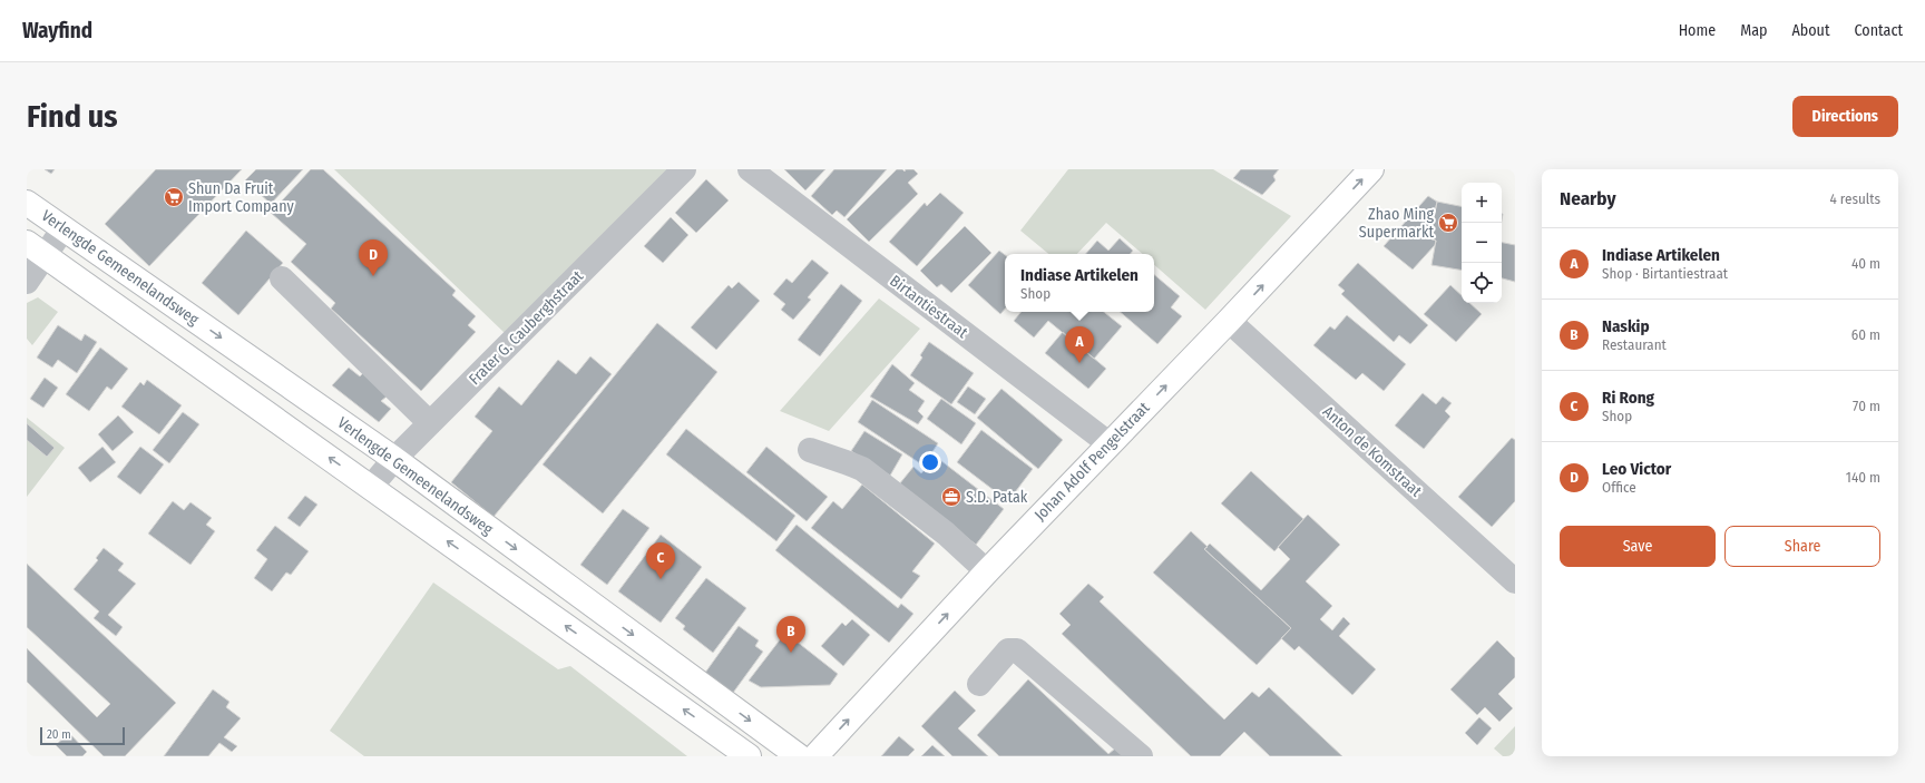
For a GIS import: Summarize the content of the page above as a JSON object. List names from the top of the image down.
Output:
{
  "streets": {
    "main road": ["Verlengde Gemeenelandsweg", "Johan Adolf Pengelstraat"],
    "street": ["Birtantiestraat", "Frater G. Cauberghstraat", "Anton de Komstraat"]
  },
  "crossings": [
    ["Verlengde Gemeenelandsweg", "Frater G. Cauberghstraat"],
    ["Birtantiestraat", "Johan Adolf Pengelstraat"],
    ["Anton de Komstraat", "Johan Adolf Pengelstraat"]
  ],
  "one_way": ["Johan Adolf Pengelstraat"],
  "places": {
    "supermarket": ["Shun Da Fruit Import Company", "Zhao Ming Supermarkt"],
    "office": ["S.D. Patak"]
  },
  "scale_bar": "20 m",
  "page": {
    "header": "Wayfind",
    "nav": [
      "Home",
      "Map",
      "About",
      "Contact"
    ],
    "buttons": [
      "Directions",
      ["Save", "Share"]
    ],
    "title": "Find us",
    "heading": ["Nearby", "4 results"],
    "map_buttons": ["+", "−"],
    "list": [
      {
        "mark": "A",
        "name": "Indiase Artikelen",
        "note": "Shop · Birtantiestraat",
        "value": "40 m"
      },
      {
        "mark": "B",
        "name": "Naskip",
        "note": "Restaurant",
        "value": "60 m"
      },
      {
        "mark": "C",
        "name": "Ri Rong",
        "note": "Shop",
        "value": "70 m"
      },
      {
        "mark": "D",
        "name": "Leo Victor",
        "note": "Office",
        "value": "140 m"
      }
    ],
    "pins": [
      "D",
      "A",
      "C",
      "B"
    ],
    "popup": ["Indiase Artikelen", "Shop"],
    "scale": "20 m"
  }
}
